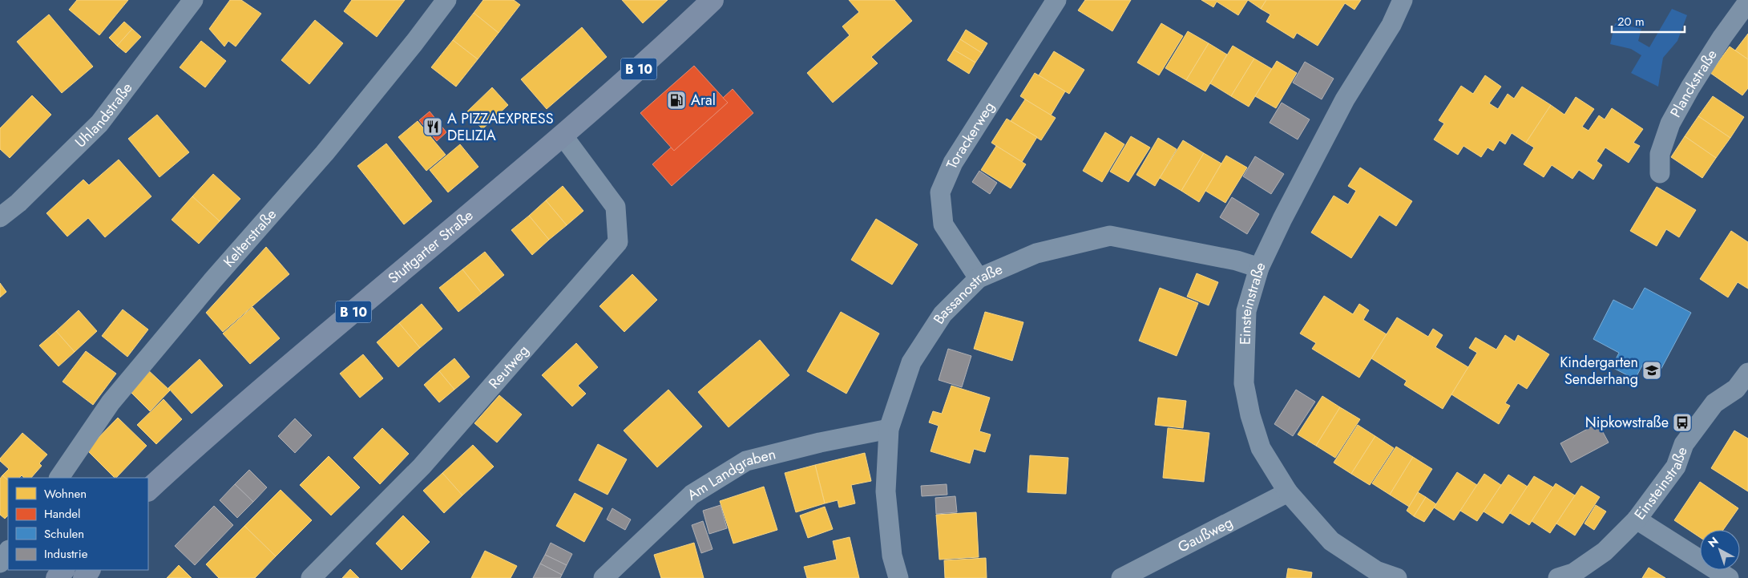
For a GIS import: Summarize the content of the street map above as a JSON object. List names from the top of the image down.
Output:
{
  "streets": {
    "main road": ["B 10", "Stuttgarter Straße"],
    "street": [
      "Planckstraße",
      "Uhlandstraße",
      "Torackerweg",
      "Kelterstraße",
      "Bassanostraße",
      "Einsteinstraße",
      "Reutweg",
      "Am Landgraben",
      "Gaußweg"
    ]
  },
  "crossings": [
    ["Torackerweg", "Bassanostraße"],
    ["Stuttgarter Straße", "Reutweg"],
    ["Bassanostraße", "Einsteinstraße"],
    ["Bassanostraße", "Am Landgraben"],
    ["Einsteinstraße", "Gaußweg"]
  ],
  "places": {
    "fuel station": ["Aral"],
    "restaurant": ["A PIZZAEXPRESS DELIZIA"],
    "school or university": ["Kindergarten Senderhang"],
    "bus stop": ["Nipkowstraße"]
  },
  "legend": [
    "Wohnen",
    "Handel",
    "Schulen",
    "Industrie"
  ],
  "scale_bar": "20 m",
  "north": "top left"
}
